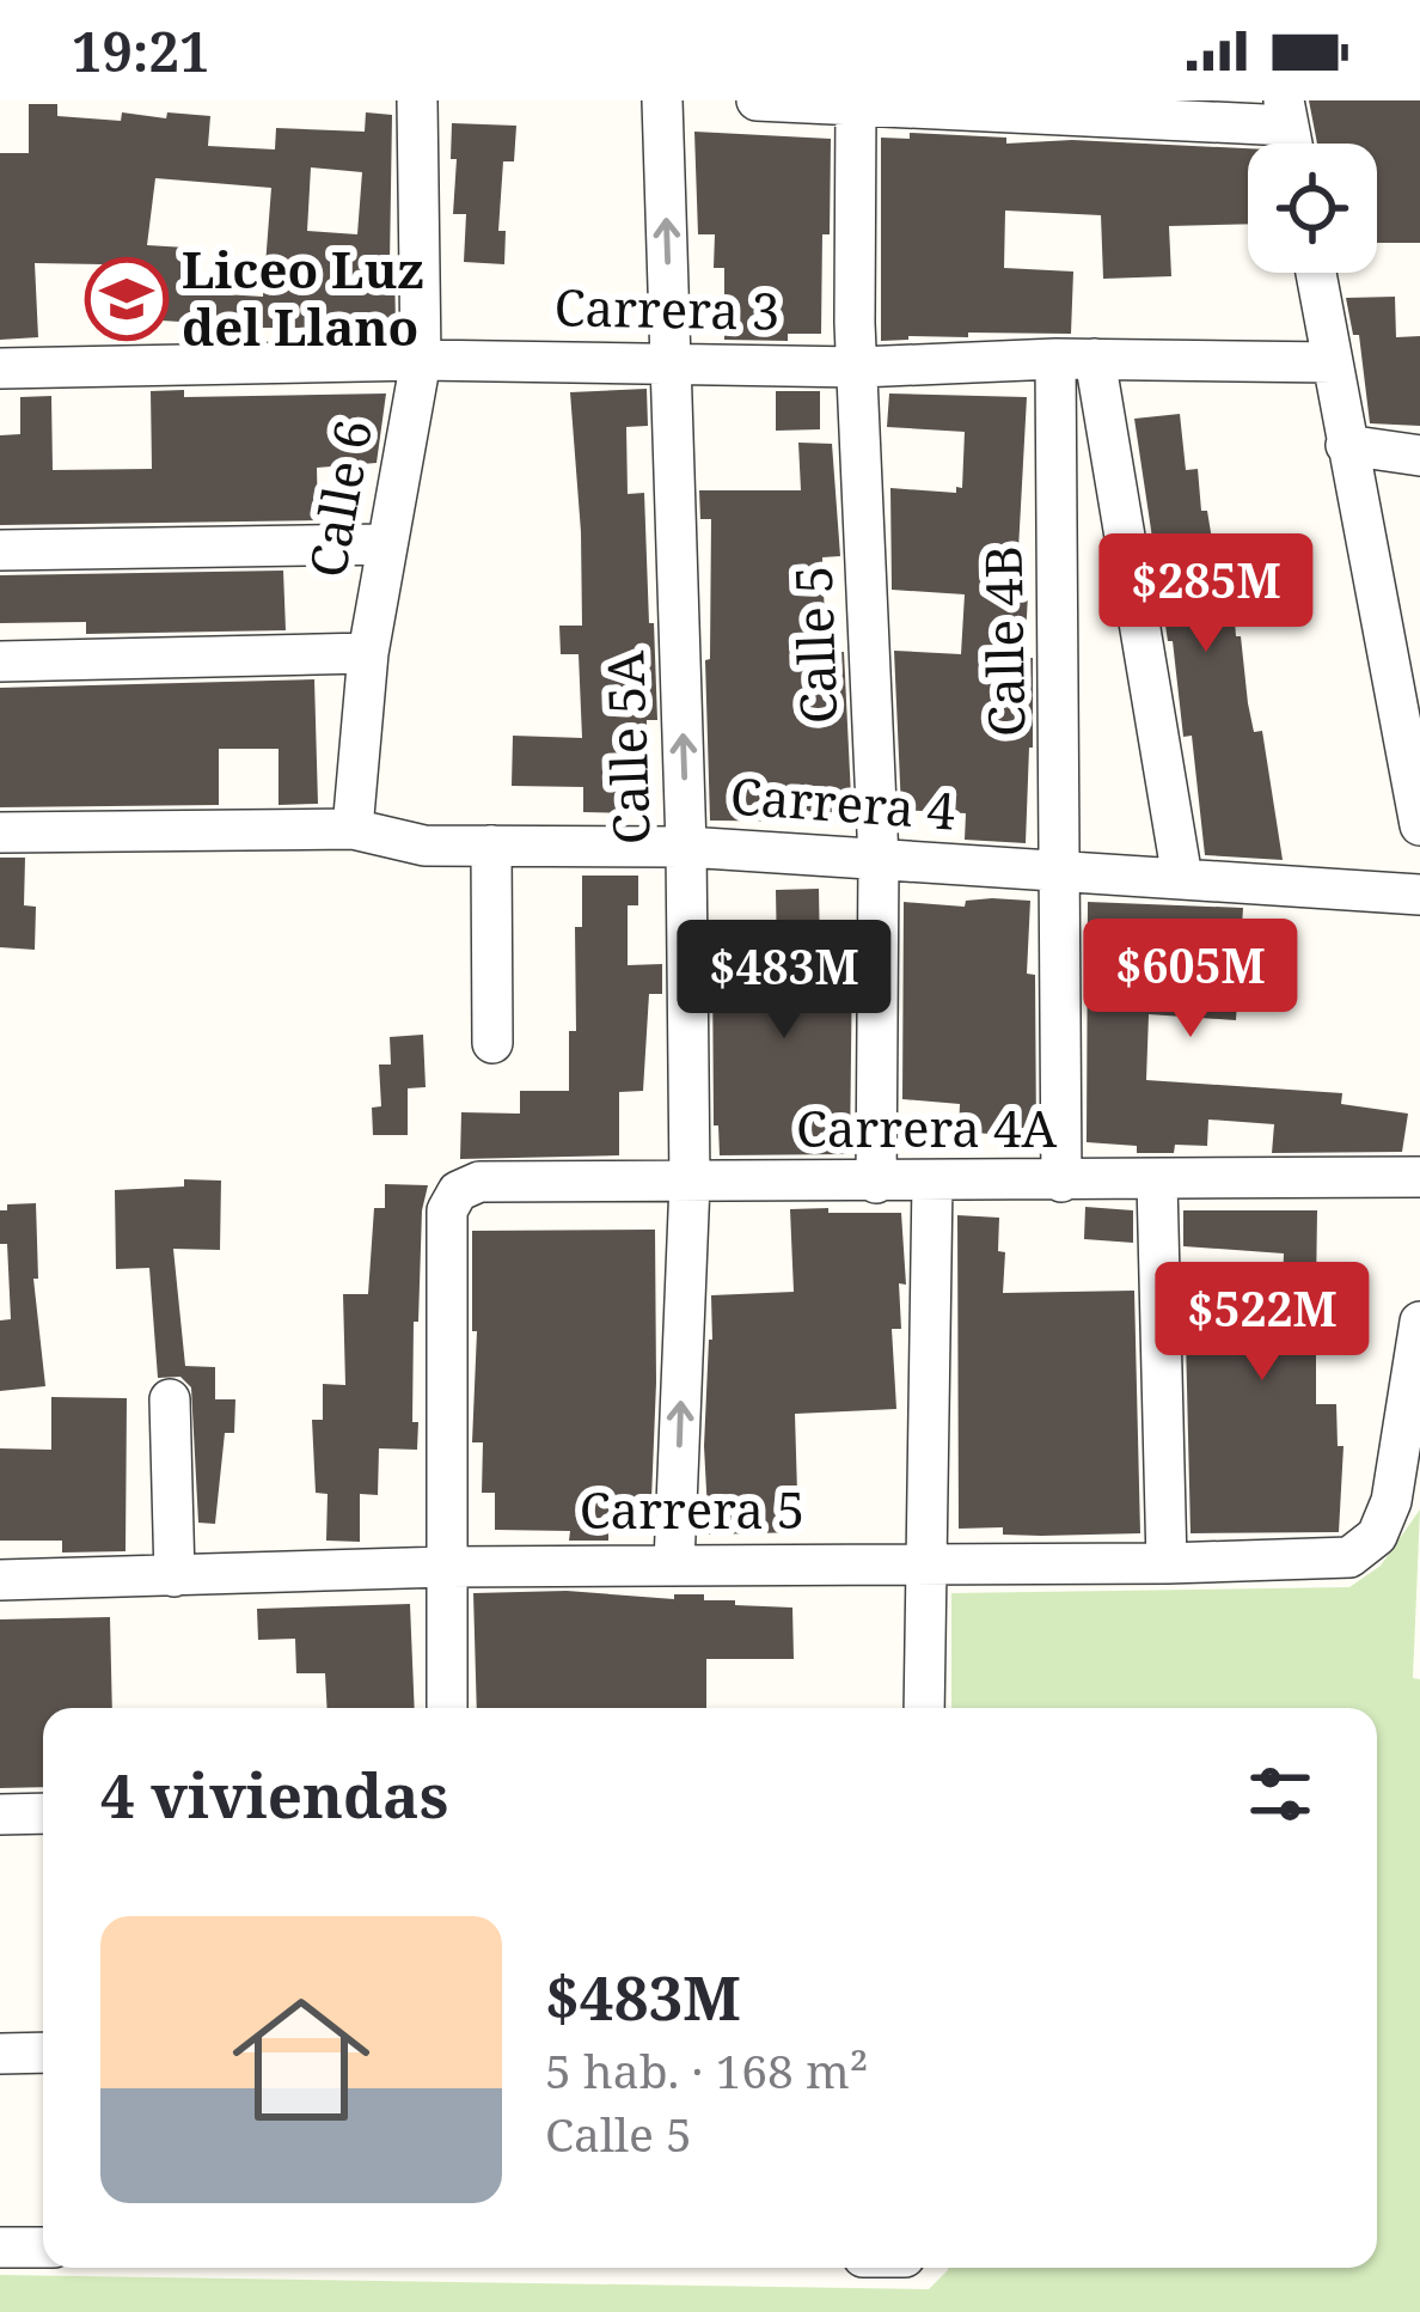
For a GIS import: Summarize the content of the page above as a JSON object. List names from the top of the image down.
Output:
{
  "streets": {
    "street": [
      "Carrera 3",
      "Calle 6",
      "Calle 4B",
      "Calle 5",
      "Calle 5A",
      "Carrera 4",
      "Carrera 4A",
      "Carrera 5"
    ]
  },
  "crossings": [
    ["Carrera 3", "Calle 6"],
    ["Carrera 3", "Calle 4B"],
    ["Carrera 3", "Calle 5"],
    ["Carrera 3", "Calle 5A"],
    ["Calle 6", "Carrera 4"],
    ["Calle 4B", "Carrera 4"],
    ["Calle 4B", "Carrera 4A"],
    ["Calle 5", "Carrera 4"],
    ["Calle 5", "Carrera 4A"],
    ["Calle 5A", "Carrera 4"],
    ["Calle 5A", "Carrera 4A"],
    ["Calle 5A", "Carrera 5"],
    ["Carrera 4A", "Carrera 5"]
  ],
  "places": {
    "school or university": ["Liceo Luz del Llano"]
  },
  "page": {
    "status": "19:21",
    "price": [
      "$285M",
      "$605M",
      "$483M",
      "$522M"
    ],
    "heading": "4 viviendas",
    "list": [
      {
        "name": "$483M",
        "note": "5 hab. · 168 m² · Calle 5"
      }
    ]
  }
}
